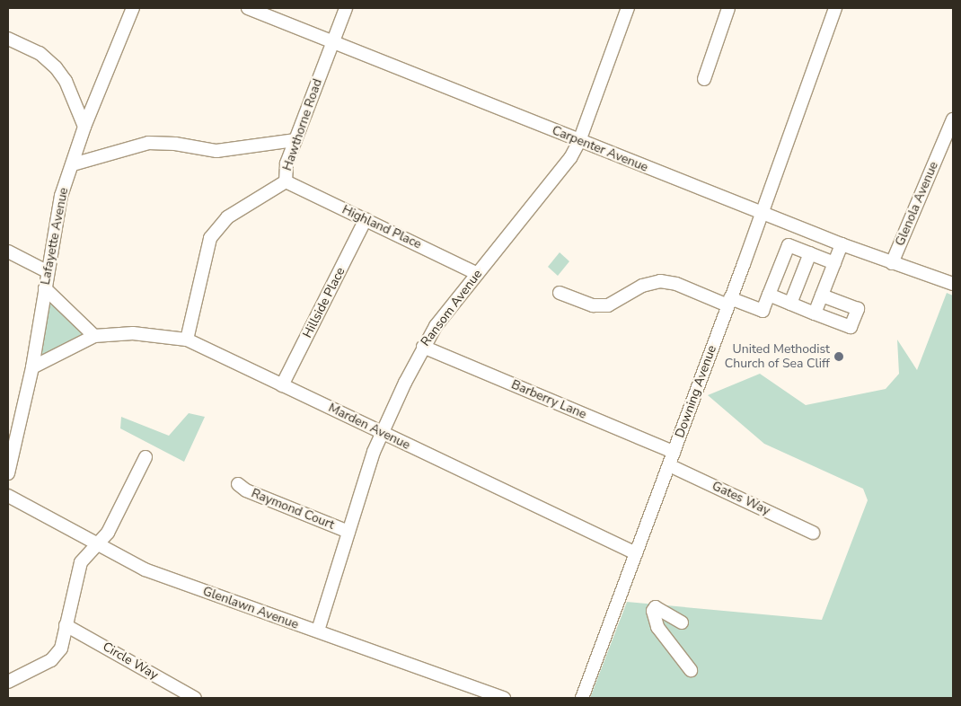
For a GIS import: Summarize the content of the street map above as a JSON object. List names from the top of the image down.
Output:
{
  "streets": {
    "street": [
      "Hawthorne Road",
      "Carpenter Avenue",
      "Glenola Avenue",
      "Highland Place",
      "Lafayette Avenue",
      "Hillside Place",
      "Ransom Avenue",
      "Downing Avenue",
      "Barberry Lane",
      "Marden Avenue",
      "Gates Way",
      "Raymond Court",
      "Glenlawn Avenue",
      "Circle Way"
    ]
  },
  "crossings": [
    ["Hawthorne Road", "Carpenter Avenue"],
    ["Hawthorne Road", "Highland Place"],
    ["Hawthorne Road", "Marden Avenue"],
    ["Carpenter Avenue", "Glenola Avenue"],
    ["Carpenter Avenue", "Ransom Avenue"],
    ["Carpenter Avenue", "Downing Avenue"],
    ["Highland Place", "Hillside Place"],
    ["Highland Place", "Ransom Avenue"],
    ["Lafayette Avenue", "Marden Avenue"],
    ["Hillside Place", "Marden Avenue"],
    ["Ransom Avenue", "Barberry Lane"],
    ["Ransom Avenue", "Marden Avenue"],
    ["Ransom Avenue", "Raymond Court"],
    ["Ransom Avenue", "Glenlawn Avenue"],
    ["Downing Avenue", "Barberry Lane"],
    ["Downing Avenue", "Marden Avenue"],
    ["Downing Avenue", "Gates Way"]
  ],
  "places": ["United Methodist Church of Sea Cliff"]
}
